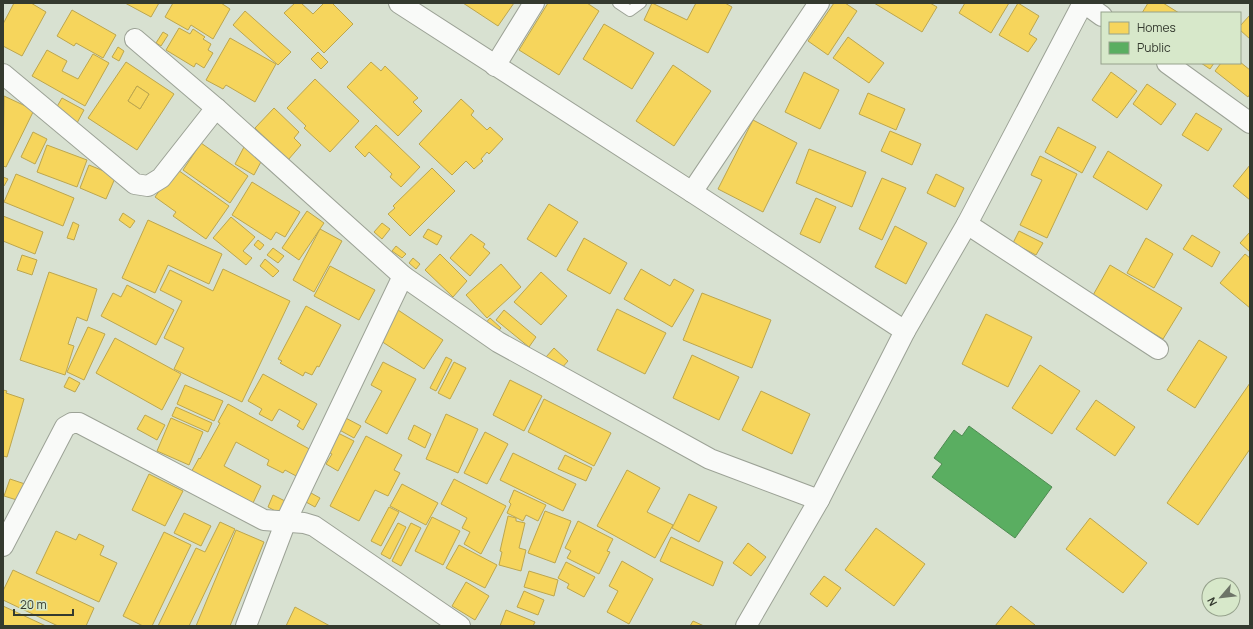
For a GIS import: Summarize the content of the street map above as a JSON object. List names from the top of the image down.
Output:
{
  "legend": ["Homes", "Public"],
  "scale_bar": "20 m",
  "north": "bottom left"
}
